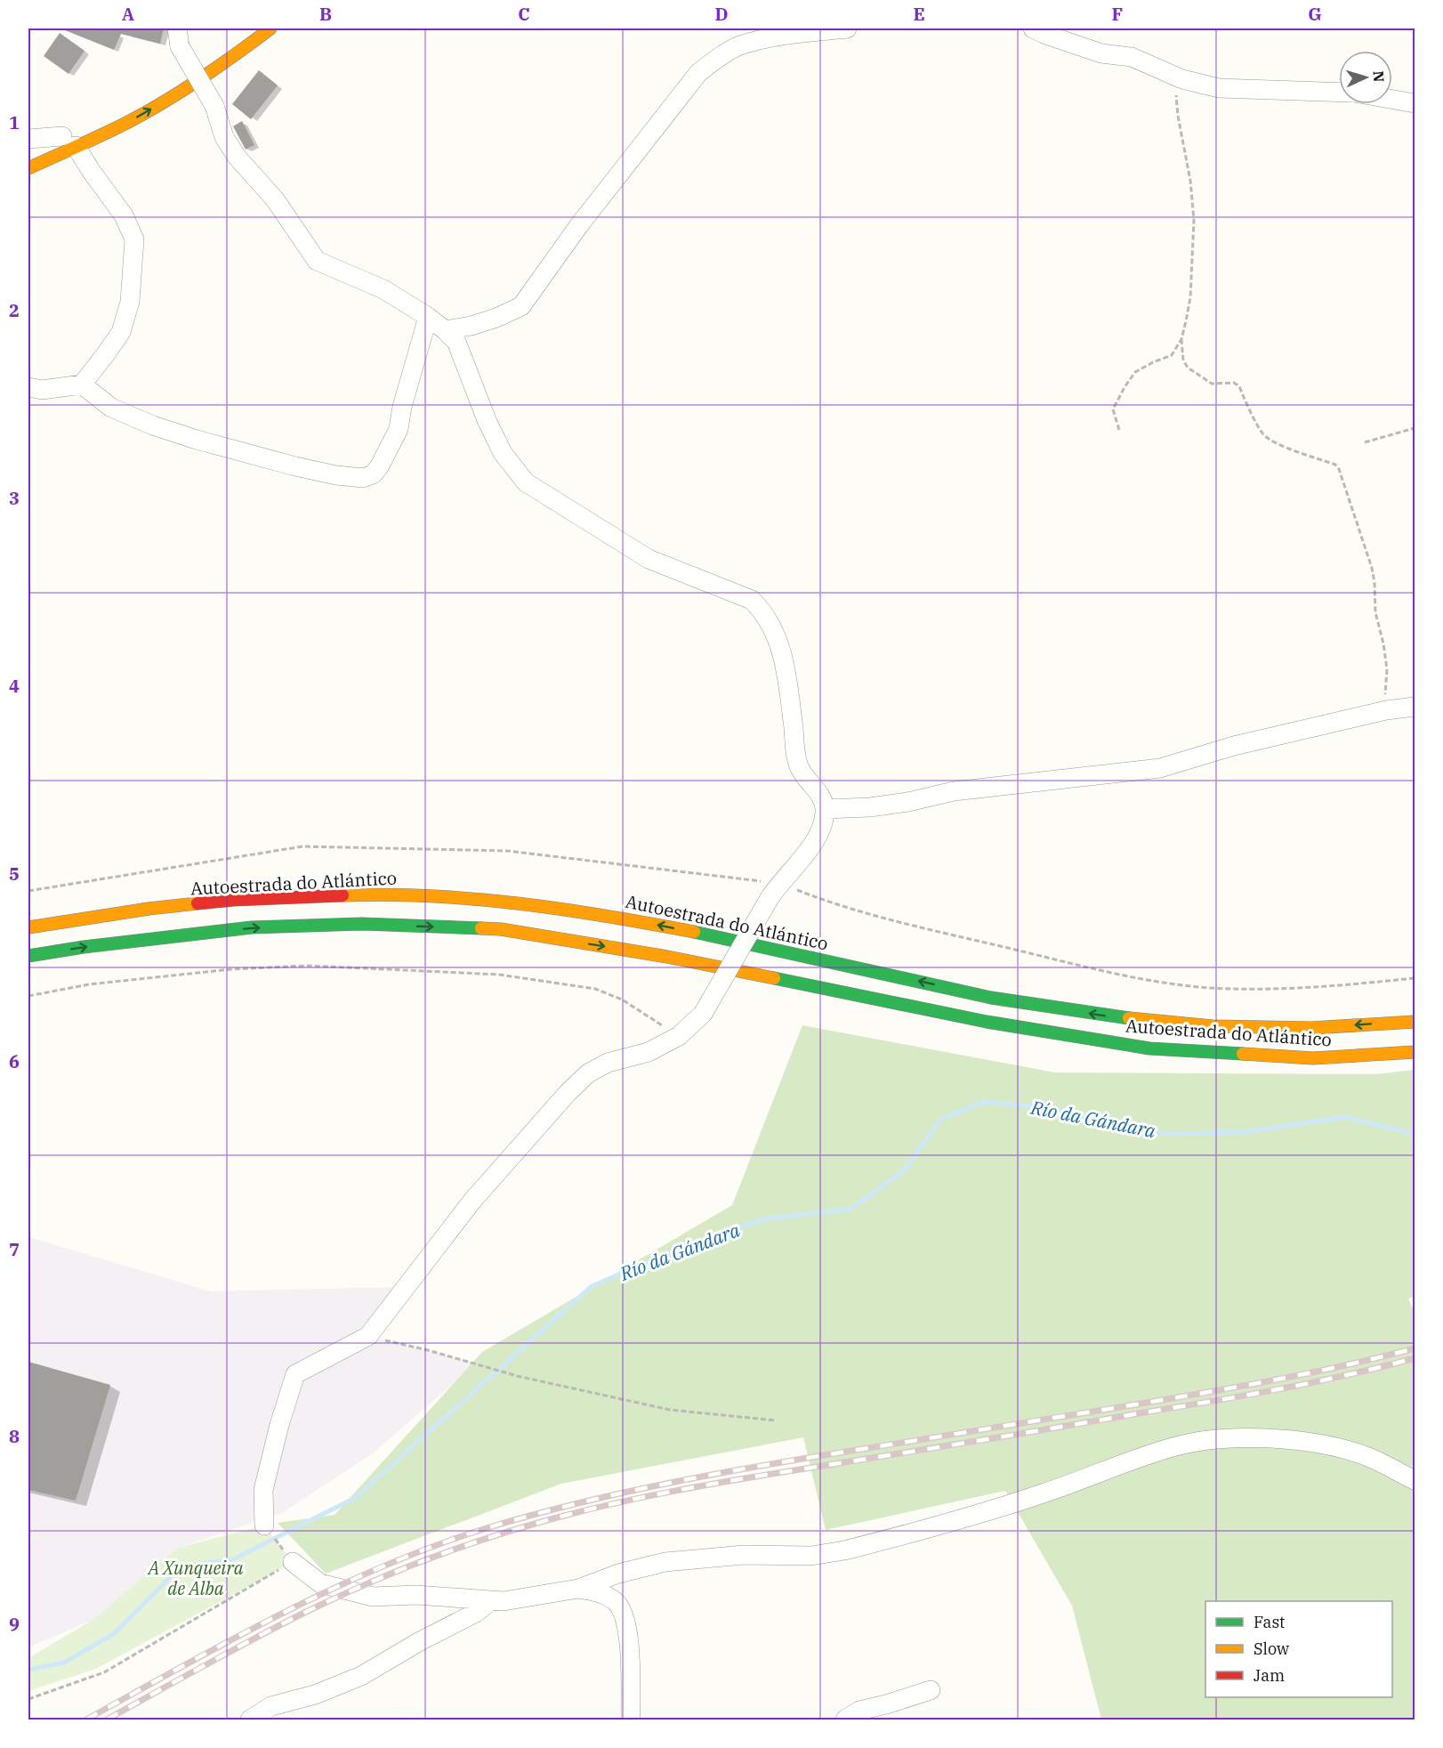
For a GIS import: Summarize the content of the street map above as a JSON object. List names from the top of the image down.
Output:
{
  "streets": {
    "main road": ["Autoestrada do Atlántico"]
  },
  "water": ["Río da Gándara"],
  "parks": ["A Xunqueira de Alba"],
  "legend": ["Fast", "Slow", "Jam"],
  "north": "right",
  "grid": {
    "columns": [
      "A",
      "B",
      "C",
      "D",
      "E",
      "F",
      "G"
    ],
    "rows": [
      "1",
      "2",
      "3",
      "4",
      "5",
      "6",
      "7",
      "8",
      "9"
    ]
  }
}
